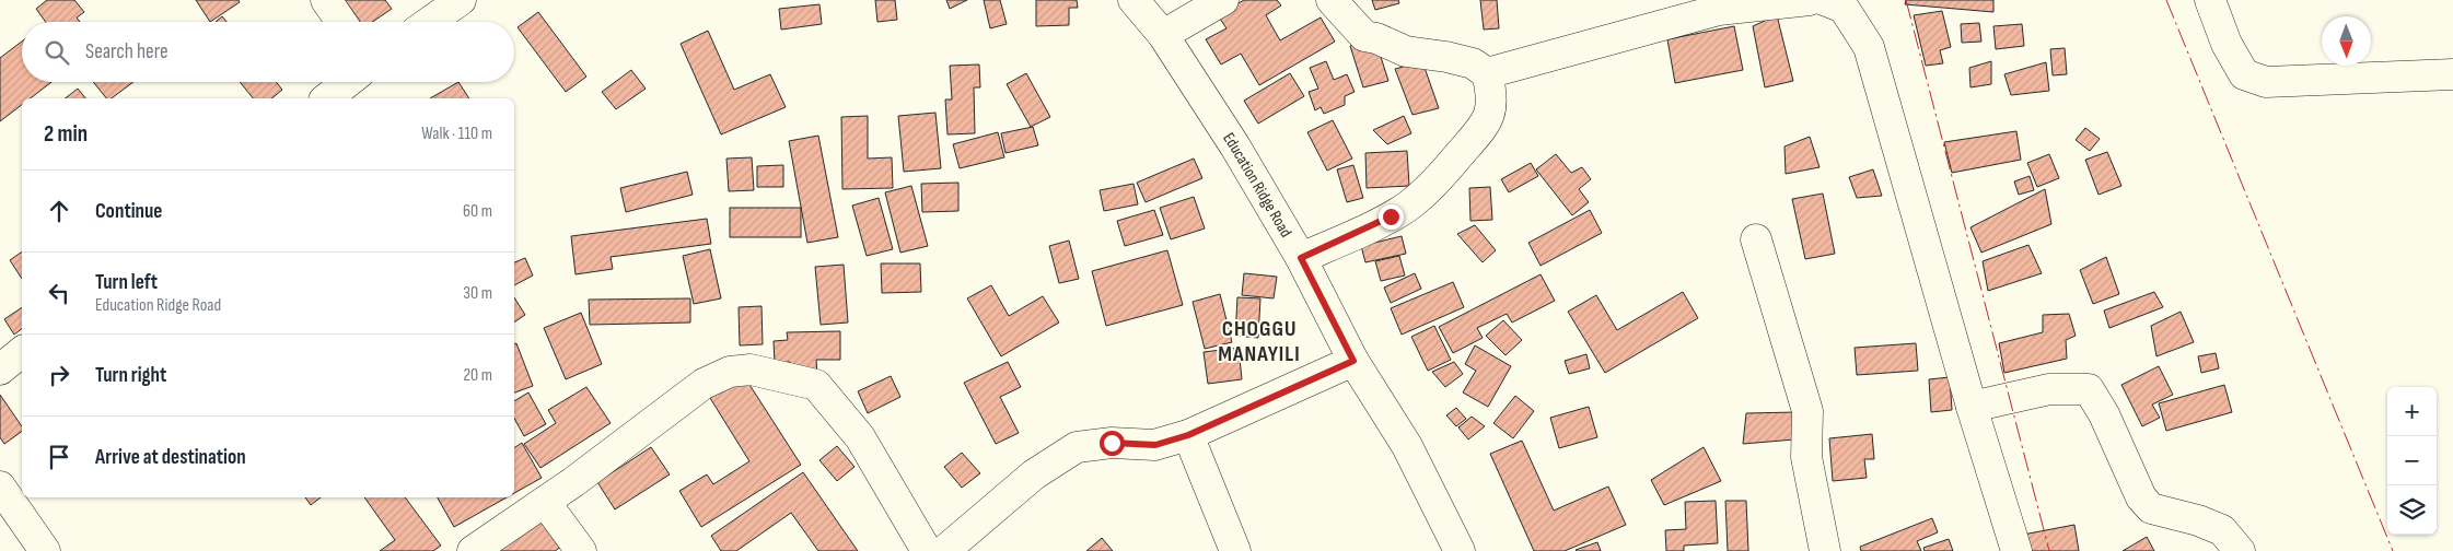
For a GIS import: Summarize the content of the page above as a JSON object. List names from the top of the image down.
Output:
{
  "streets": {
    "street": ["Education Ridge Road"]
  },
  "districts": ["CHOGGU MANAYILI"],
  "north": "bottom",
  "page": {
    "search": "Search here",
    "heading": ["2 min", "Walk · 110 m"],
    "list": [
      ["Continue", "60 m"],
      ["Turn left", "Education Ridge Road", "30 m"],
      ["Turn right", "20 m"],
      "Arrive at destination"
    ],
    "map_buttons": ["+", "−"]
  }
}
